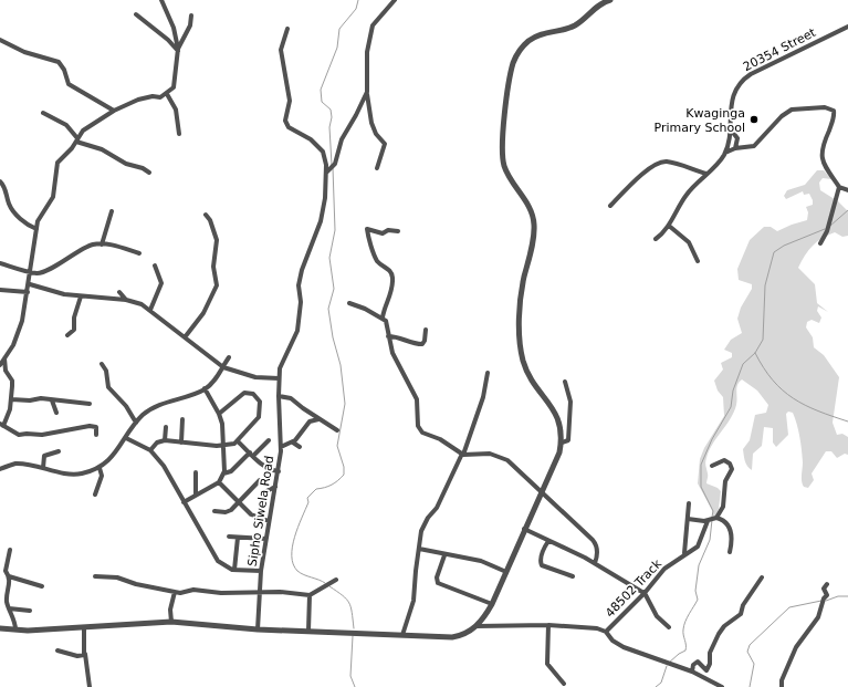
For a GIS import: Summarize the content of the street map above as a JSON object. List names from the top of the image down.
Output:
{
  "streets": {
    "street": ["20354 Street", "Sipho Siwela Road", "48502 Track"]
  },
  "places": ["Kwaginga Primary School"]
}
